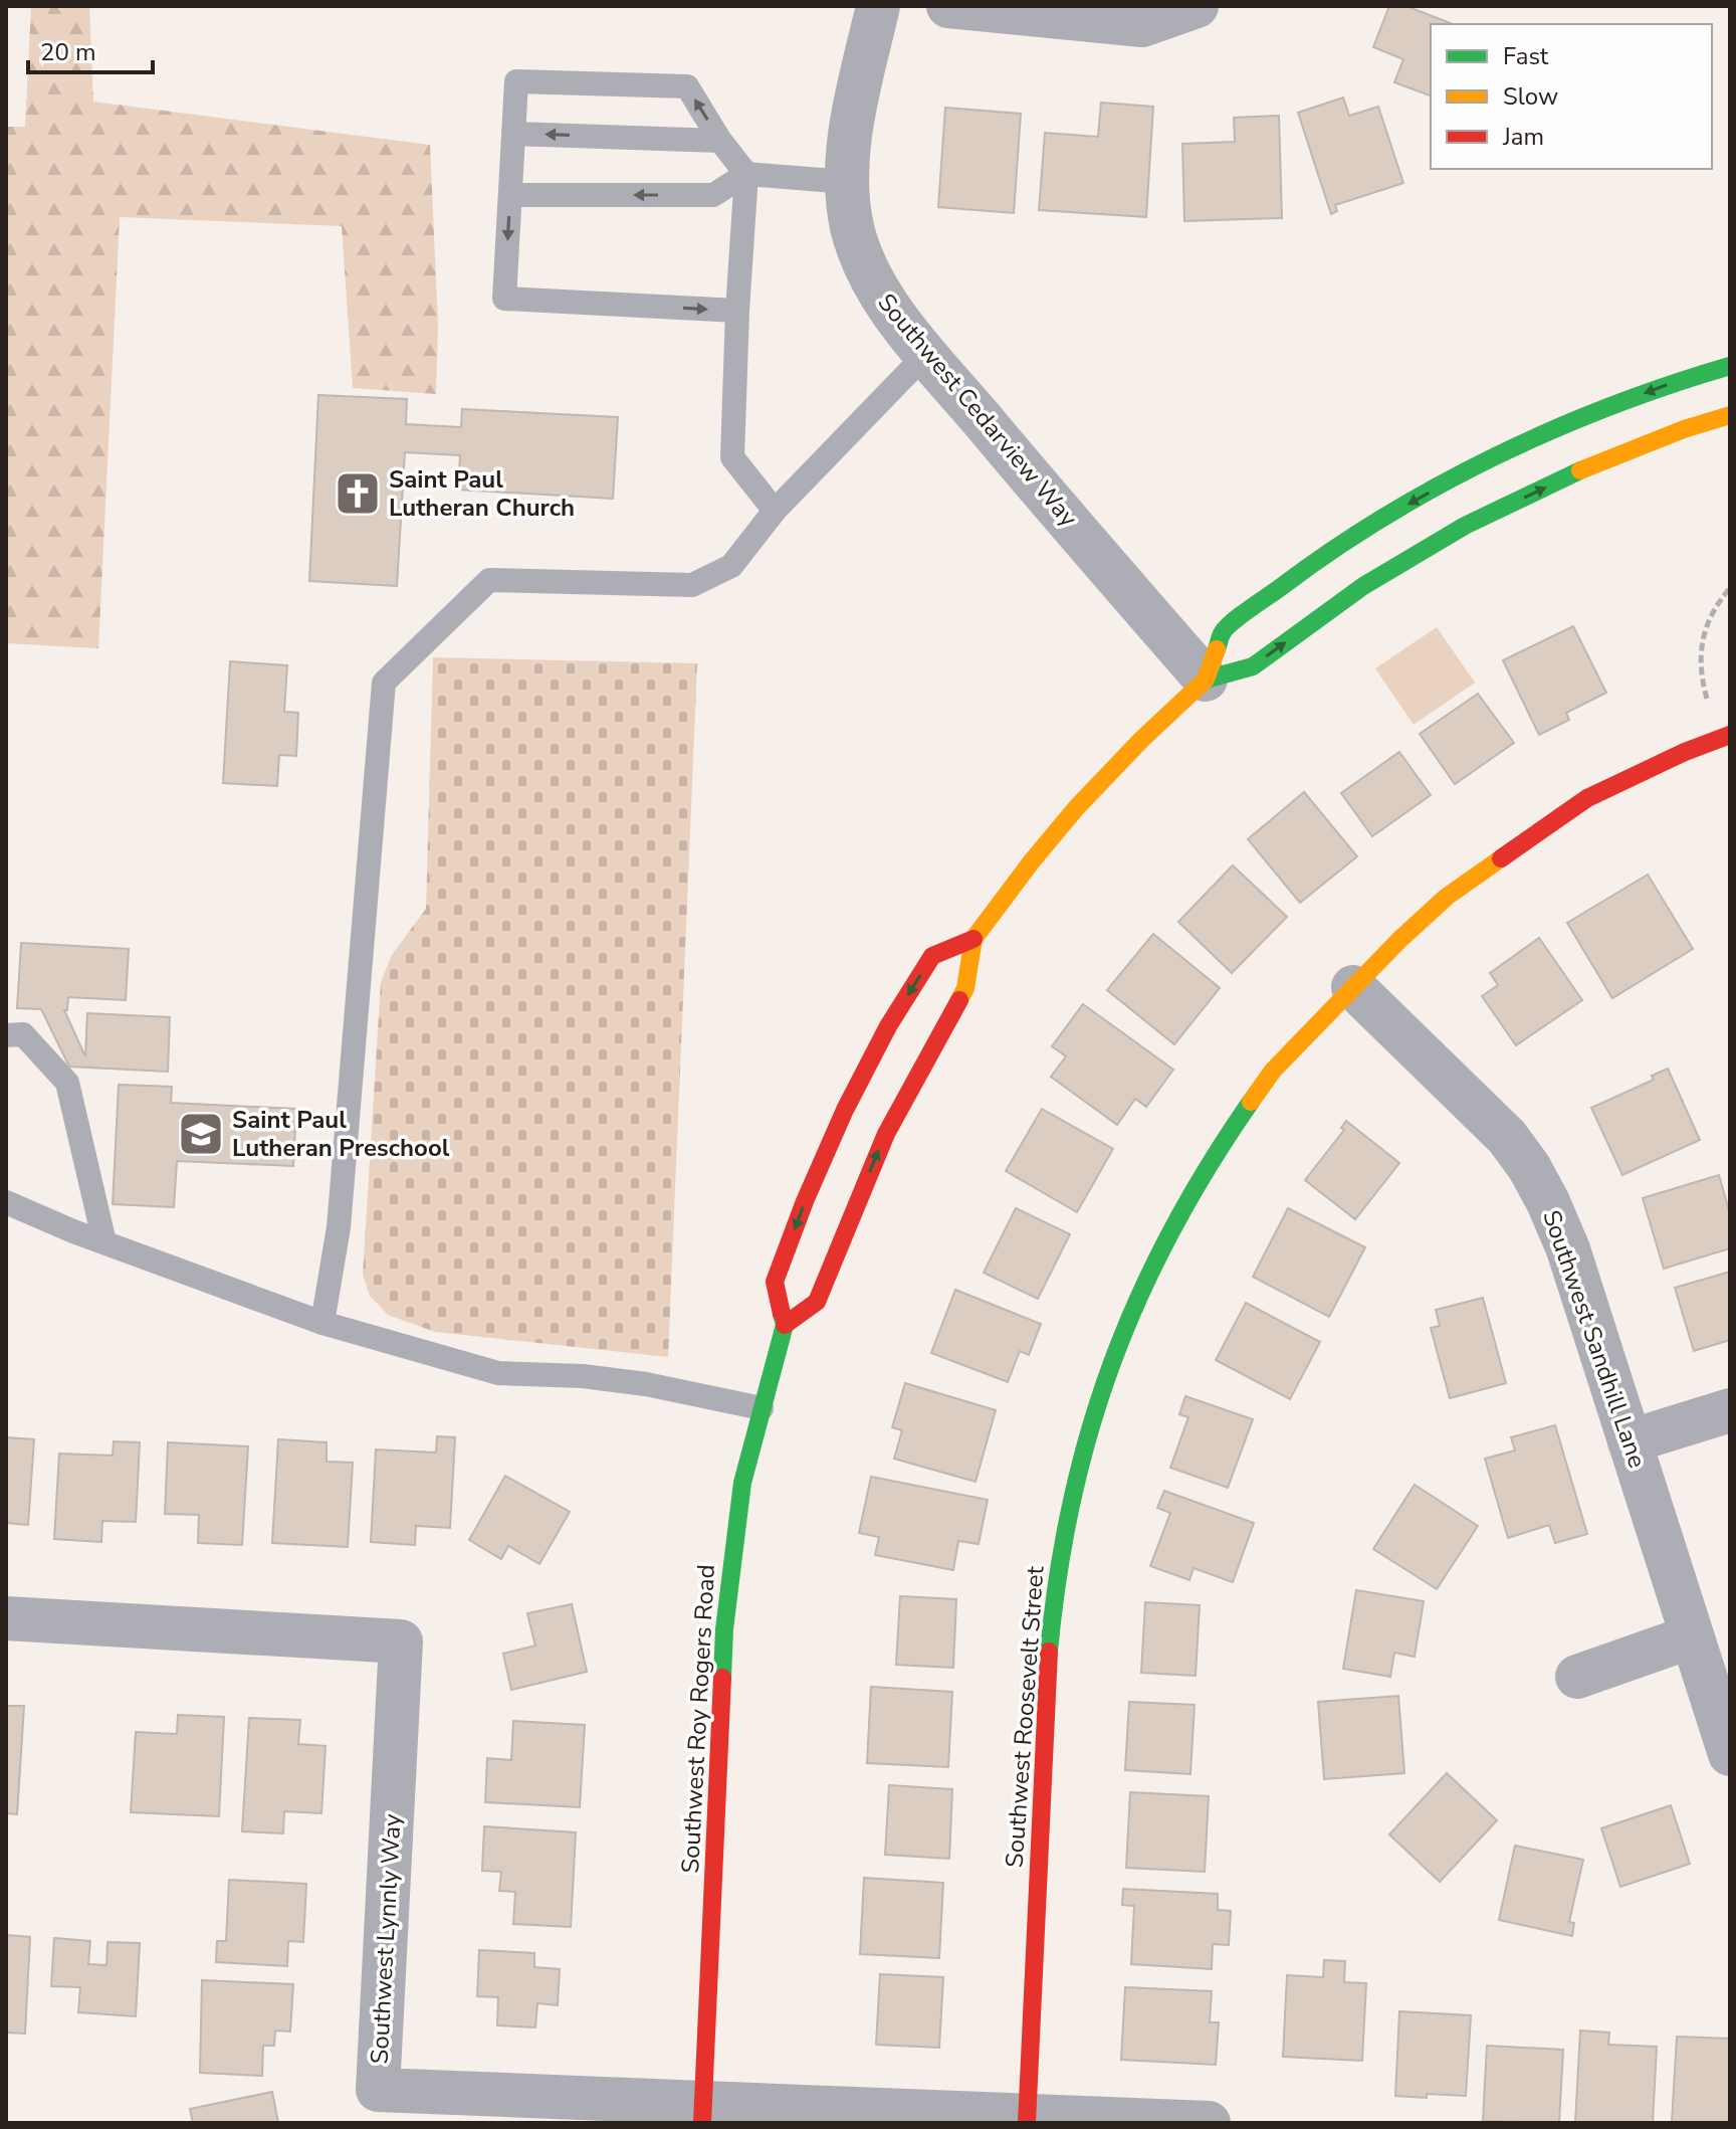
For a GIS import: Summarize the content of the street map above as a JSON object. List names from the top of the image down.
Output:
{
  "streets": {
    "main road": ["Southwest Roosevelt Street", "Southwest Roy Rogers Road"],
    "street": ["Southwest Cedarview Way", "Southwest Sandhill Lane", "Southwest Lynnly Way"]
  },
  "crossings": [
    ["Southwest Sandhill Lane", "Southwest Roosevelt Street"],
    ["Southwest Roosevelt Street", "Southwest Lynnly Way"],
    ["Southwest Roy Rogers Road", "Southwest Lynnly Way"]
  ],
  "places": {
    "church": ["Saint Paul Lutheran Church"],
    "school or university": ["Saint Paul Lutheran Preschool"]
  },
  "legend": ["Fast", "Slow", "Jam"],
  "scale_bar": "20 m"
}
